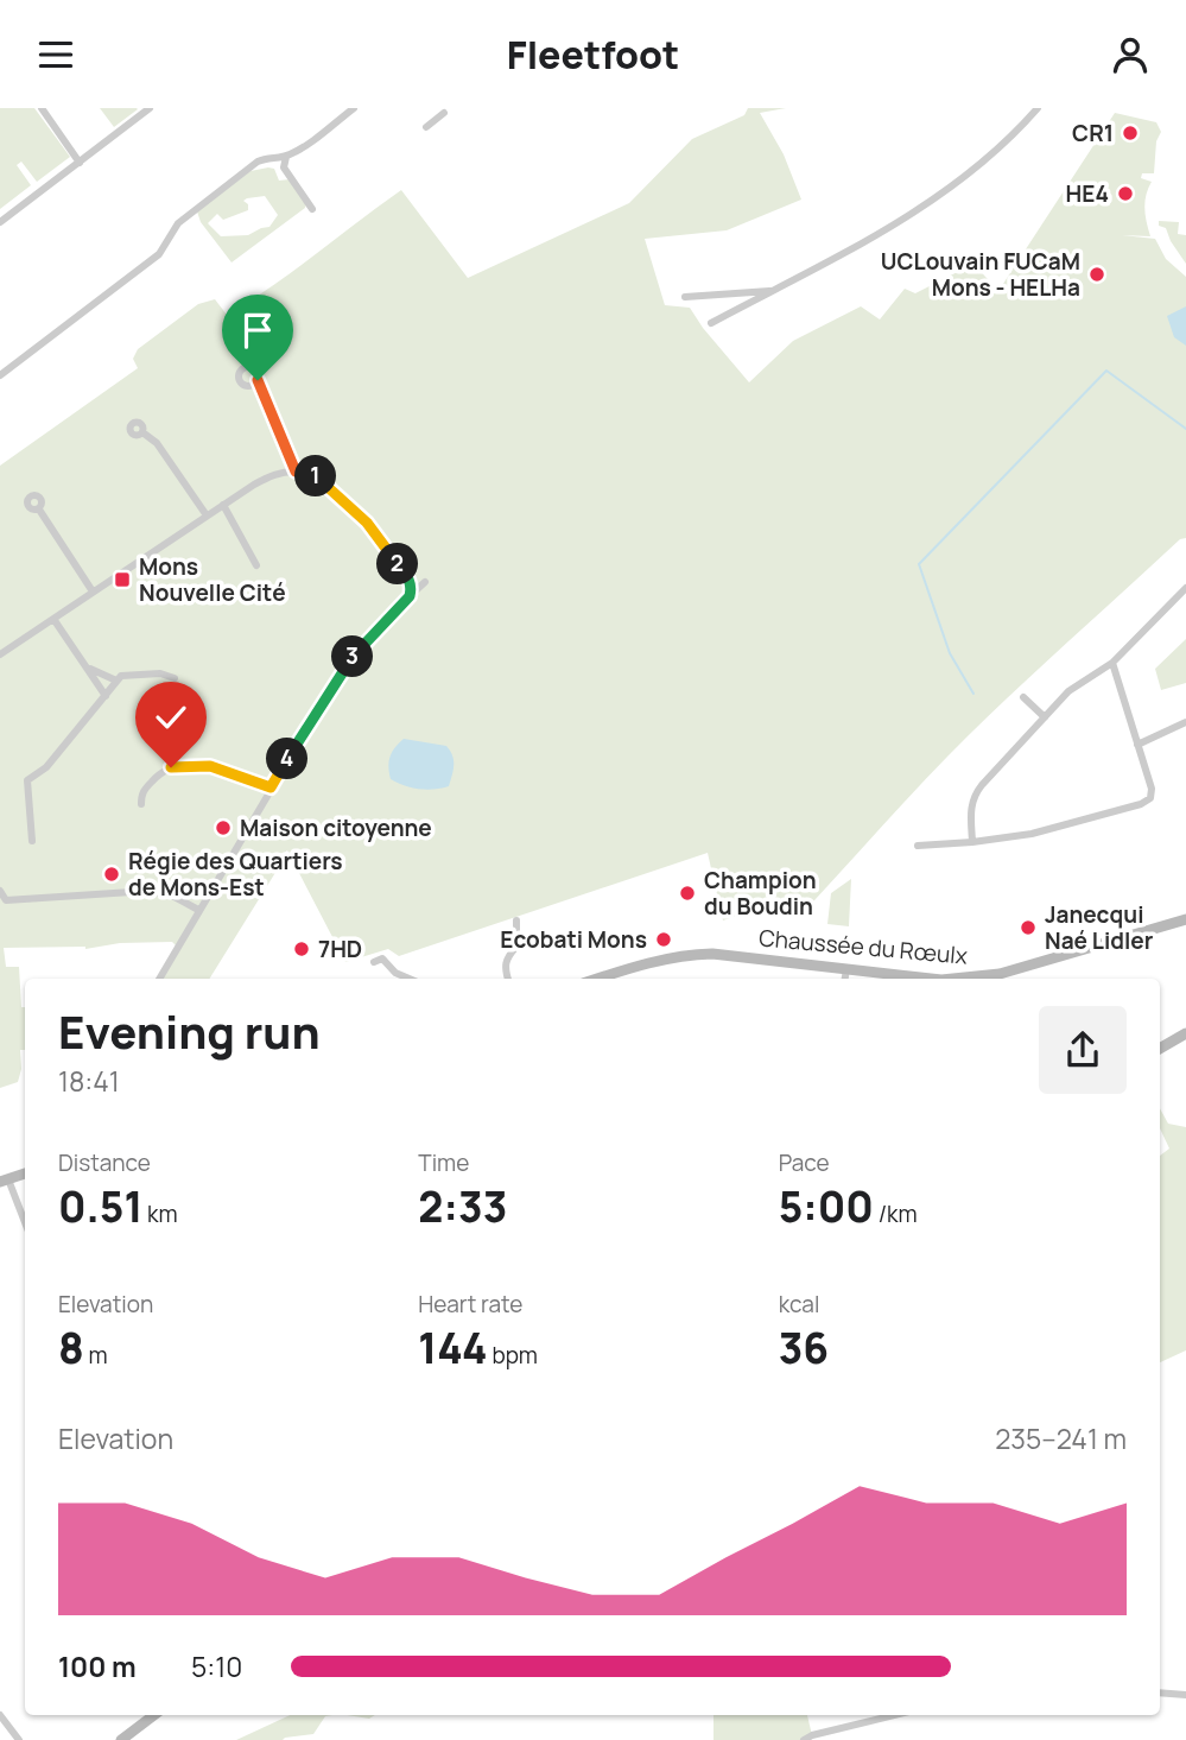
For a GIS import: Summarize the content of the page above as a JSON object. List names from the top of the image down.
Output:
{
  "streets": {
    "main road": ["Chaussée du Rœulx"]
  },
  "places": {
    "other": [
      "CR1",
      "HE4",
      "UCLouvain FUCaM Mons - HELHa",
      "Maison citoyenne",
      "Régie des Quartiers de Mons-Est",
      "Champion du Boudin",
      "Janecqui Naé Lidler",
      "Ecobati Mons",
      "7HD"
    ],
    "transit": ["Mons Nouvelle Cité"]
  },
  "page": {
    "header": "Fleetfoot",
    "pins": [
      "1",
      "2",
      "3",
      "4"
    ],
    "heading": ["Evening run", "18:41"],
    "stats": [
      ["Distance", "0.51 km"],
      ["Time", "2:33"],
      ["Pace", "5:00 /km"],
      ["Elevation", "8 m"],
      ["Heart rate", "144 bpm"],
      ["kcal", "36"]
    ],
    "chart": ["Elevation", "235–241 m"],
    "list": [
      {
        "name": "100 m",
        "note": "5:10"
      }
    ]
  }
}
